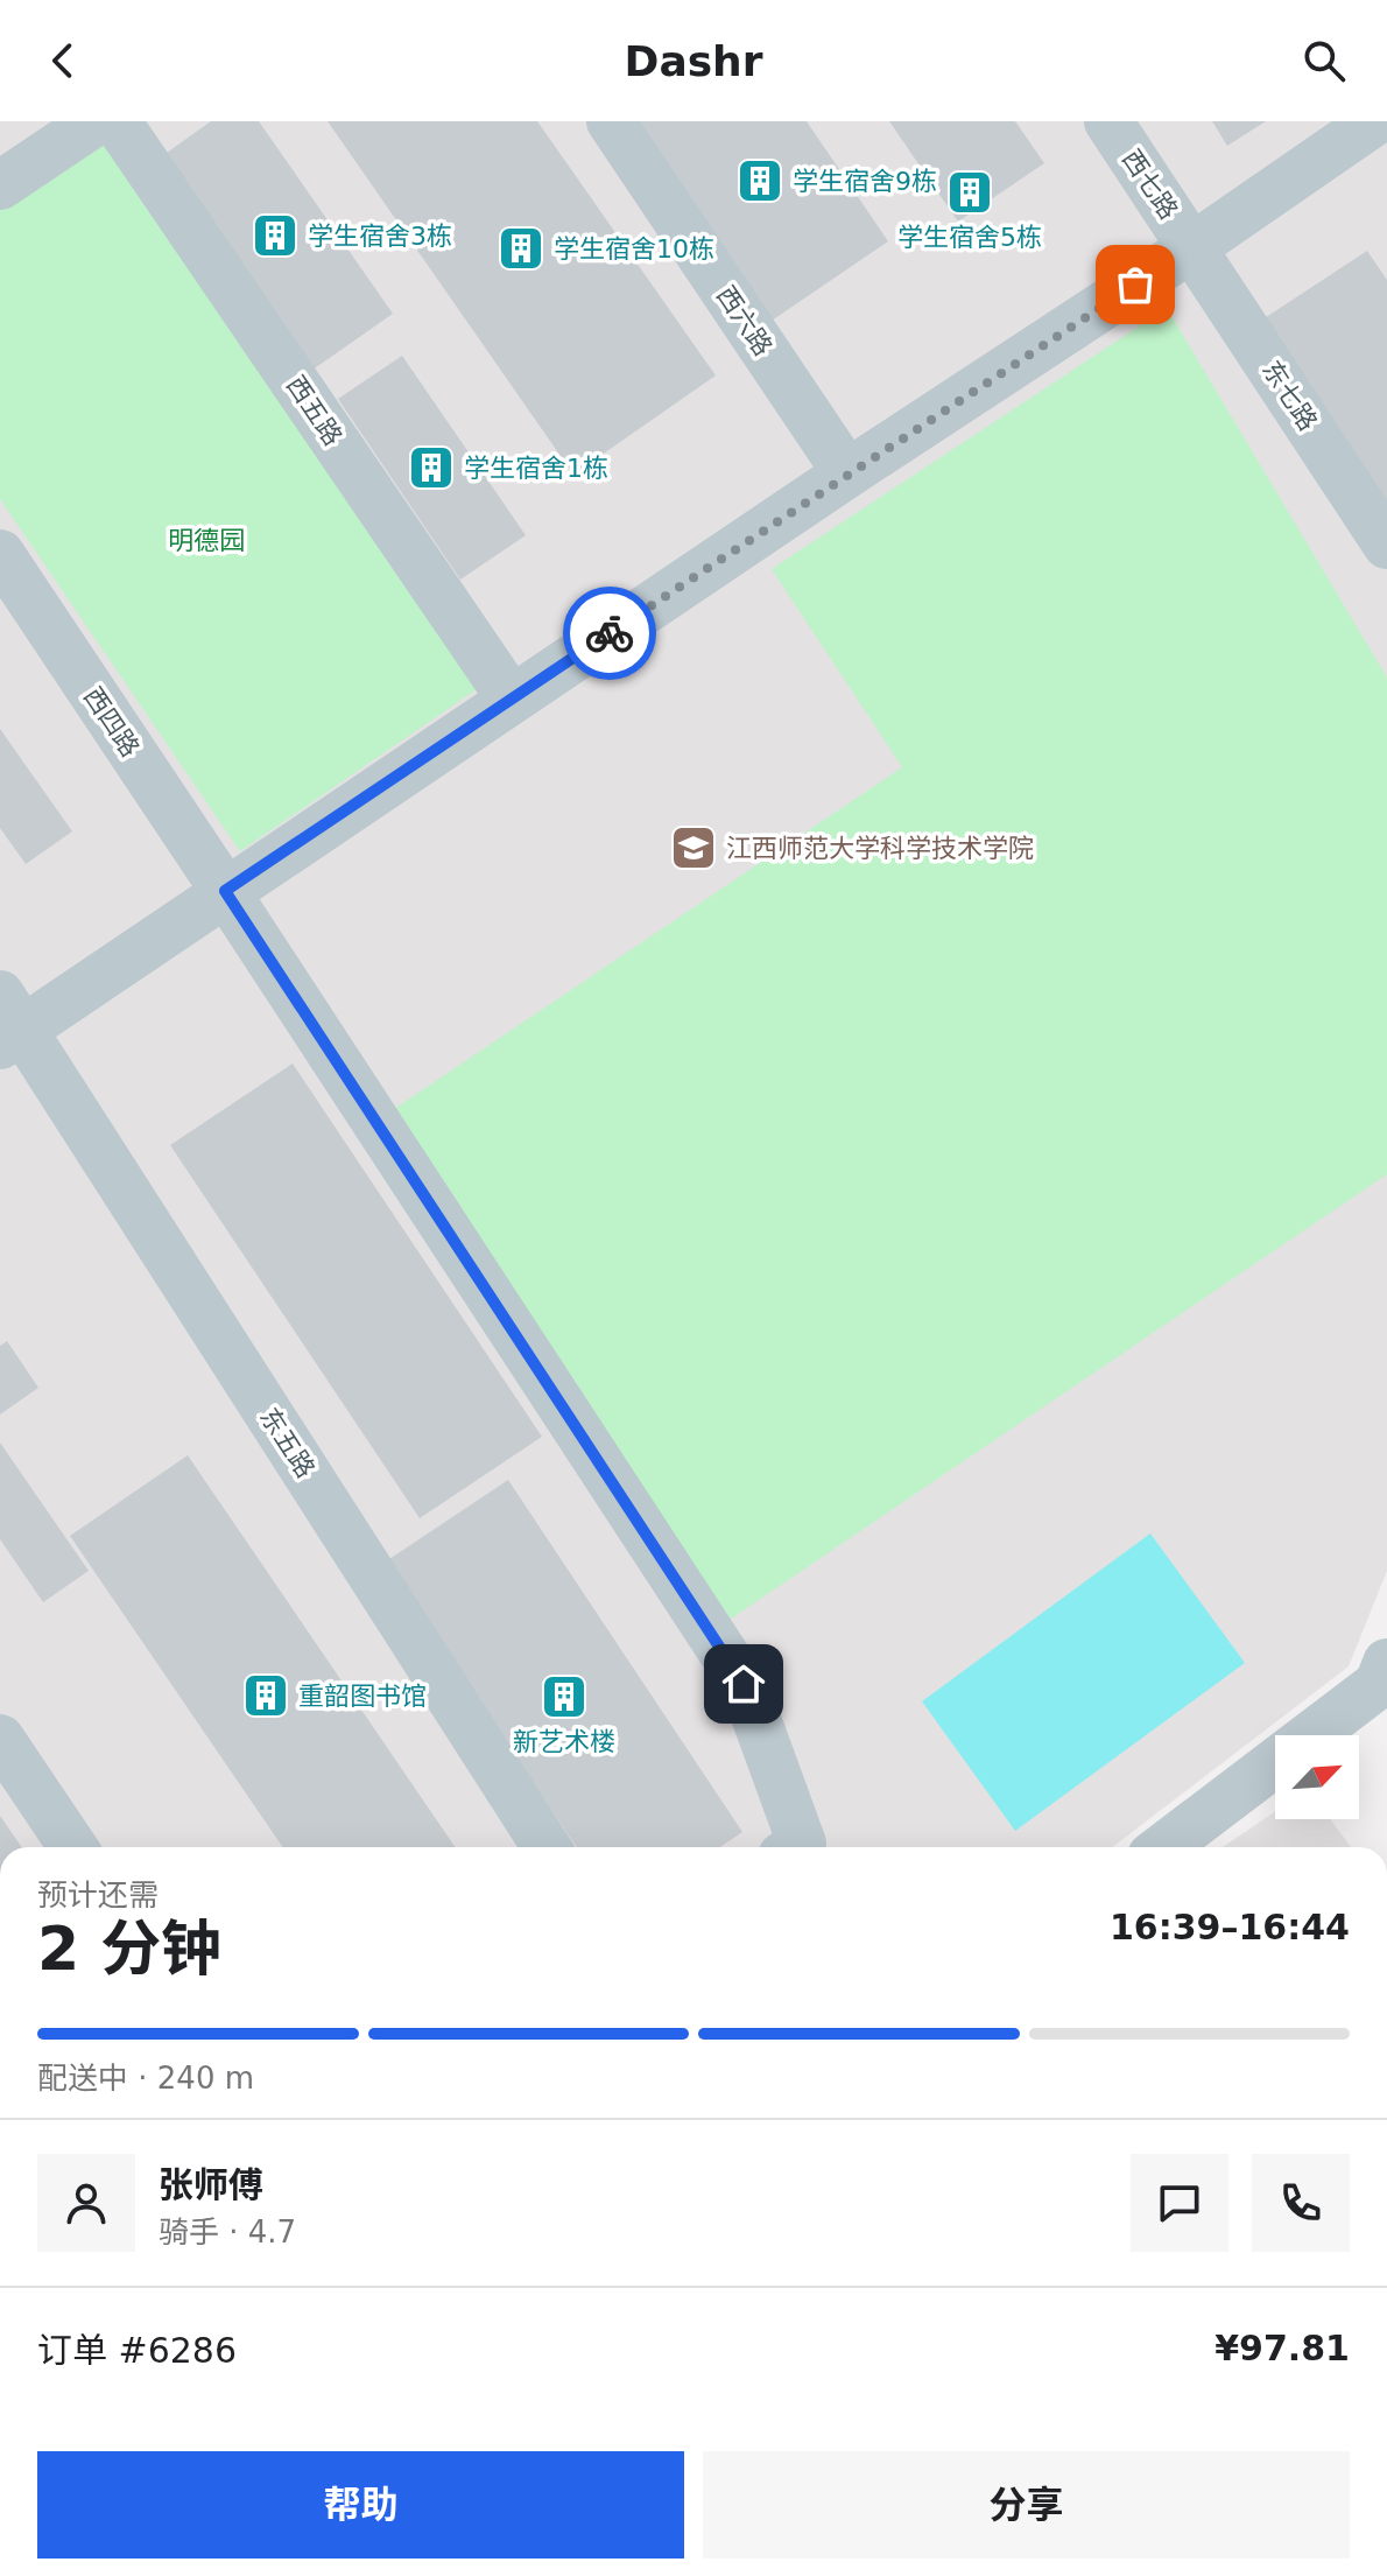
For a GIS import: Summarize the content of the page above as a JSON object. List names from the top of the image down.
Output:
{
  "streets": {
    "street": [
      "西七路",
      "西六路",
      "东七路",
      "西五路",
      "西四路",
      "东五路"
    ]
  },
  "crossings": [
    ["西七路", "东七路"]
  ],
  "parks": ["明德园"],
  "places": {
    "building": [
      "学生宿舍9栋",
      "学生宿舍5栋",
      "学生宿舍3栋",
      "学生宿舍10栋",
      "学生宿舍1栋",
      "重韶图书馆",
      "新艺术楼"
    ],
    "school or university": ["江西师范大学科学技术学院"]
  },
  "north": "top right",
  "page": {
    "header": "Dashr",
    "heading": ["2 分钟", "预计还需", "16:39–16:44"],
    "panel": [
      "张师傅",
      "骑手 · 4.7",
      "订单 #6286",
      "¥97.81"
    ],
    "bar": "配送中 · 240 m",
    "buttons": ["帮助", "分享"]
  }
}
